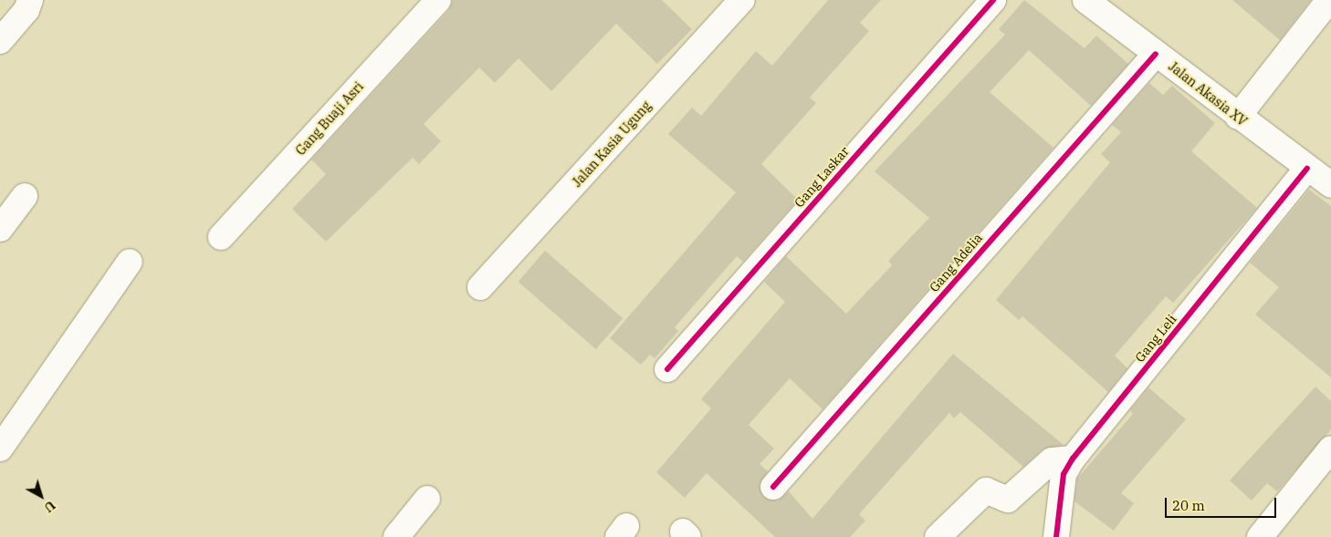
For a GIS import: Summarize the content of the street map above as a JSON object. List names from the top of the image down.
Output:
{
  "streets": {
    "street": [
      "Jalan Akasia XV",
      "Gang Buaji Asri",
      "Jalan Kasia Ugung",
      "Gang Laskar",
      "Gang Adelia",
      "Gang Leli"
    ]
  },
  "crossings": [
    ["Jalan Akasia XV", "Gang Adelia"],
    ["Jalan Akasia XV", "Gang Leli"]
  ],
  "scale_bar": "20 m",
  "north": "bottom right"
}
